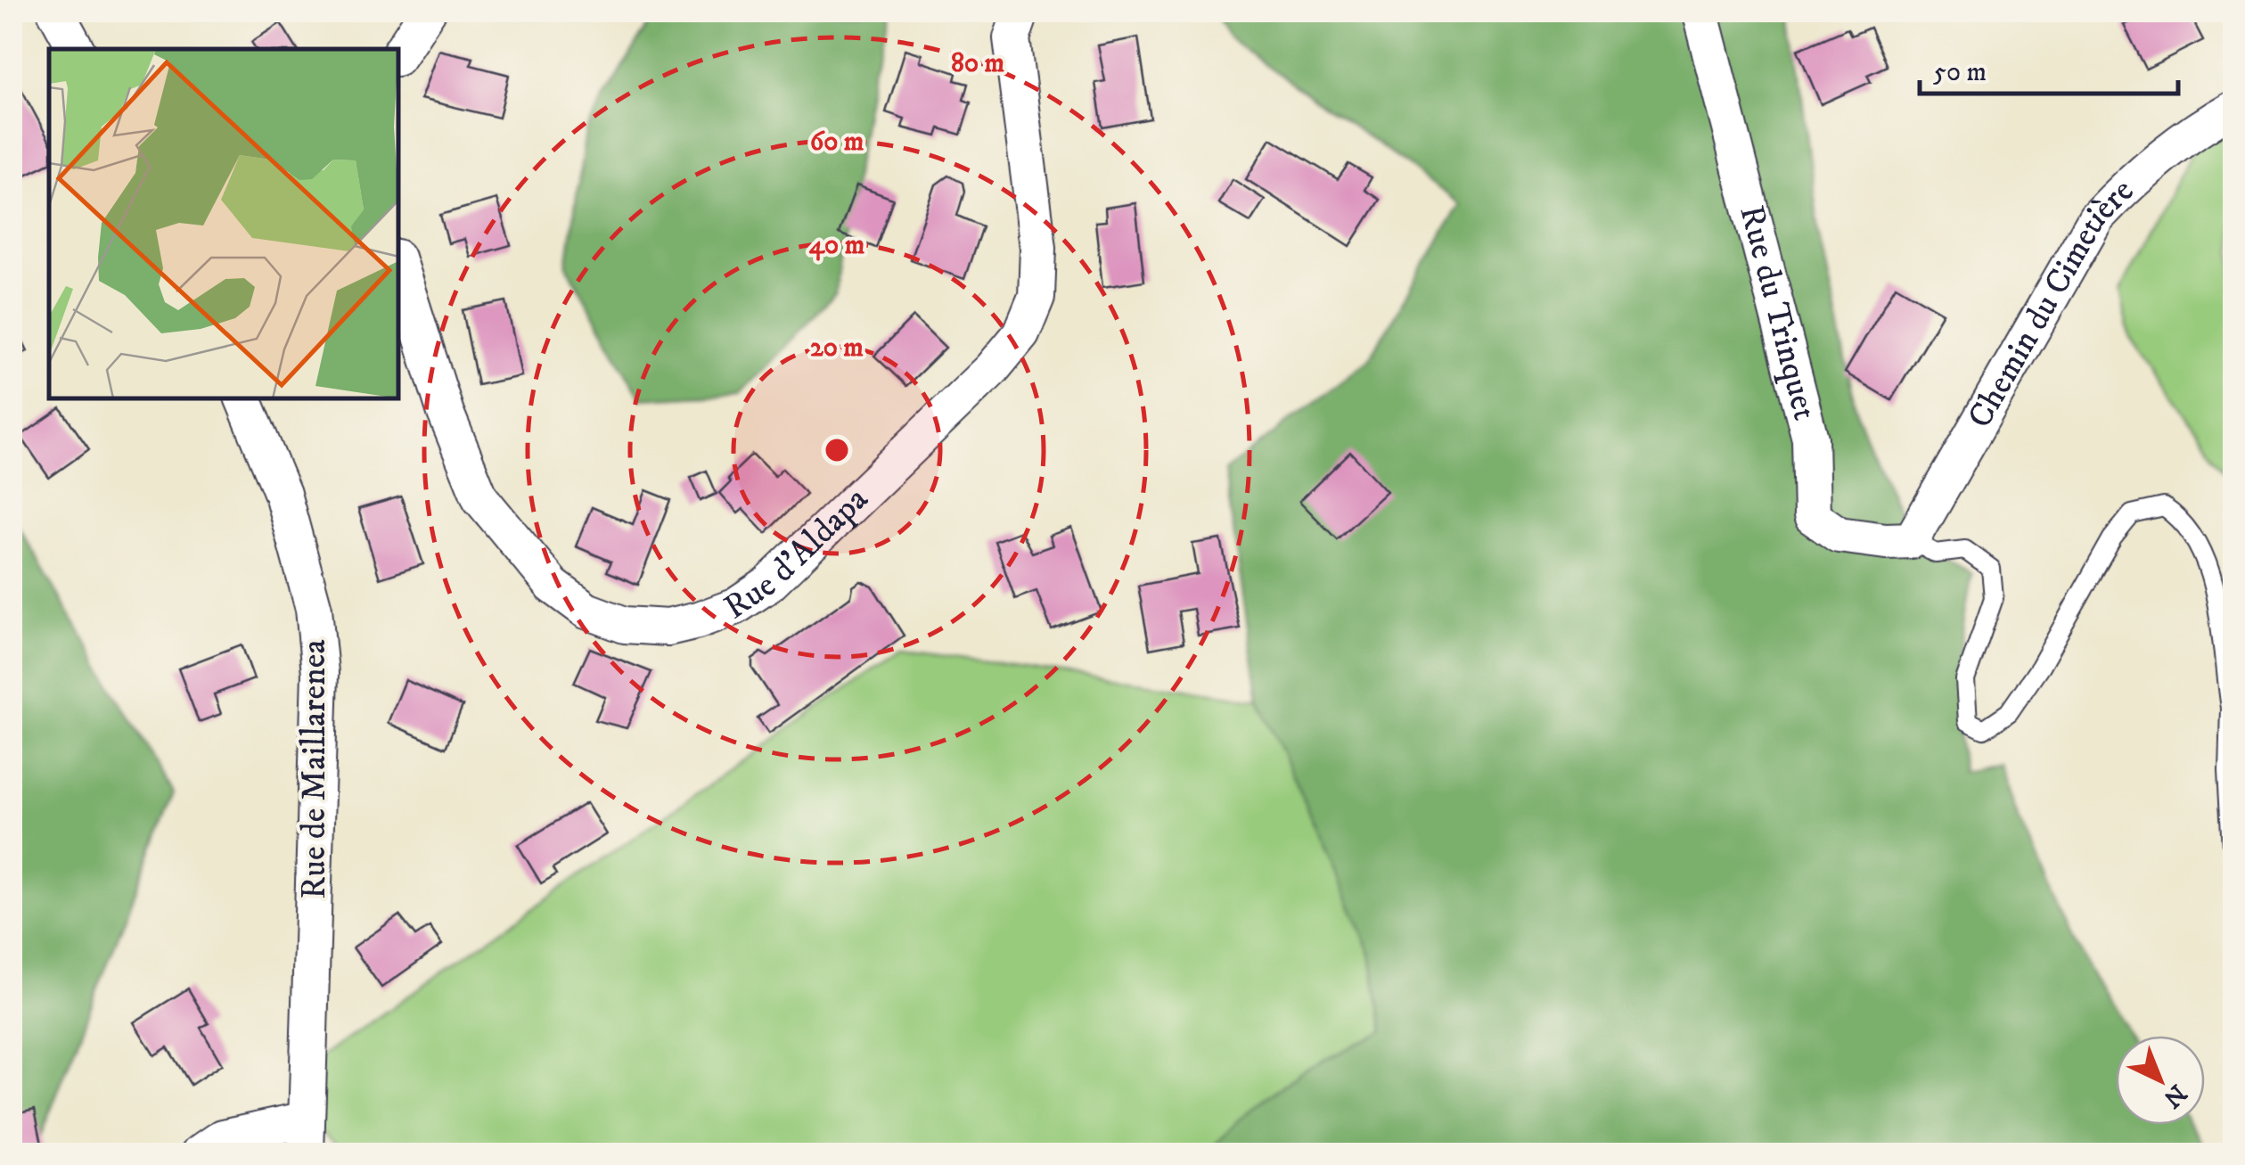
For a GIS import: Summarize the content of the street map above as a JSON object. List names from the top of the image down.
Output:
{
  "streets": {
    "street": [
      "Chemin du Cimetière",
      "Rue du Trinquet",
      "Rue d'Aldapa",
      "Rue de Maillarenea"
    ]
  },
  "crossings": [
    ["Chemin du Cimetière", "Rue du Trinquet"]
  ],
  "scale_bar": "50 m",
  "north": "bottom right",
  "rings": [
    "80 m",
    "60 m",
    "40 m",
    "20 m"
  ]
}
